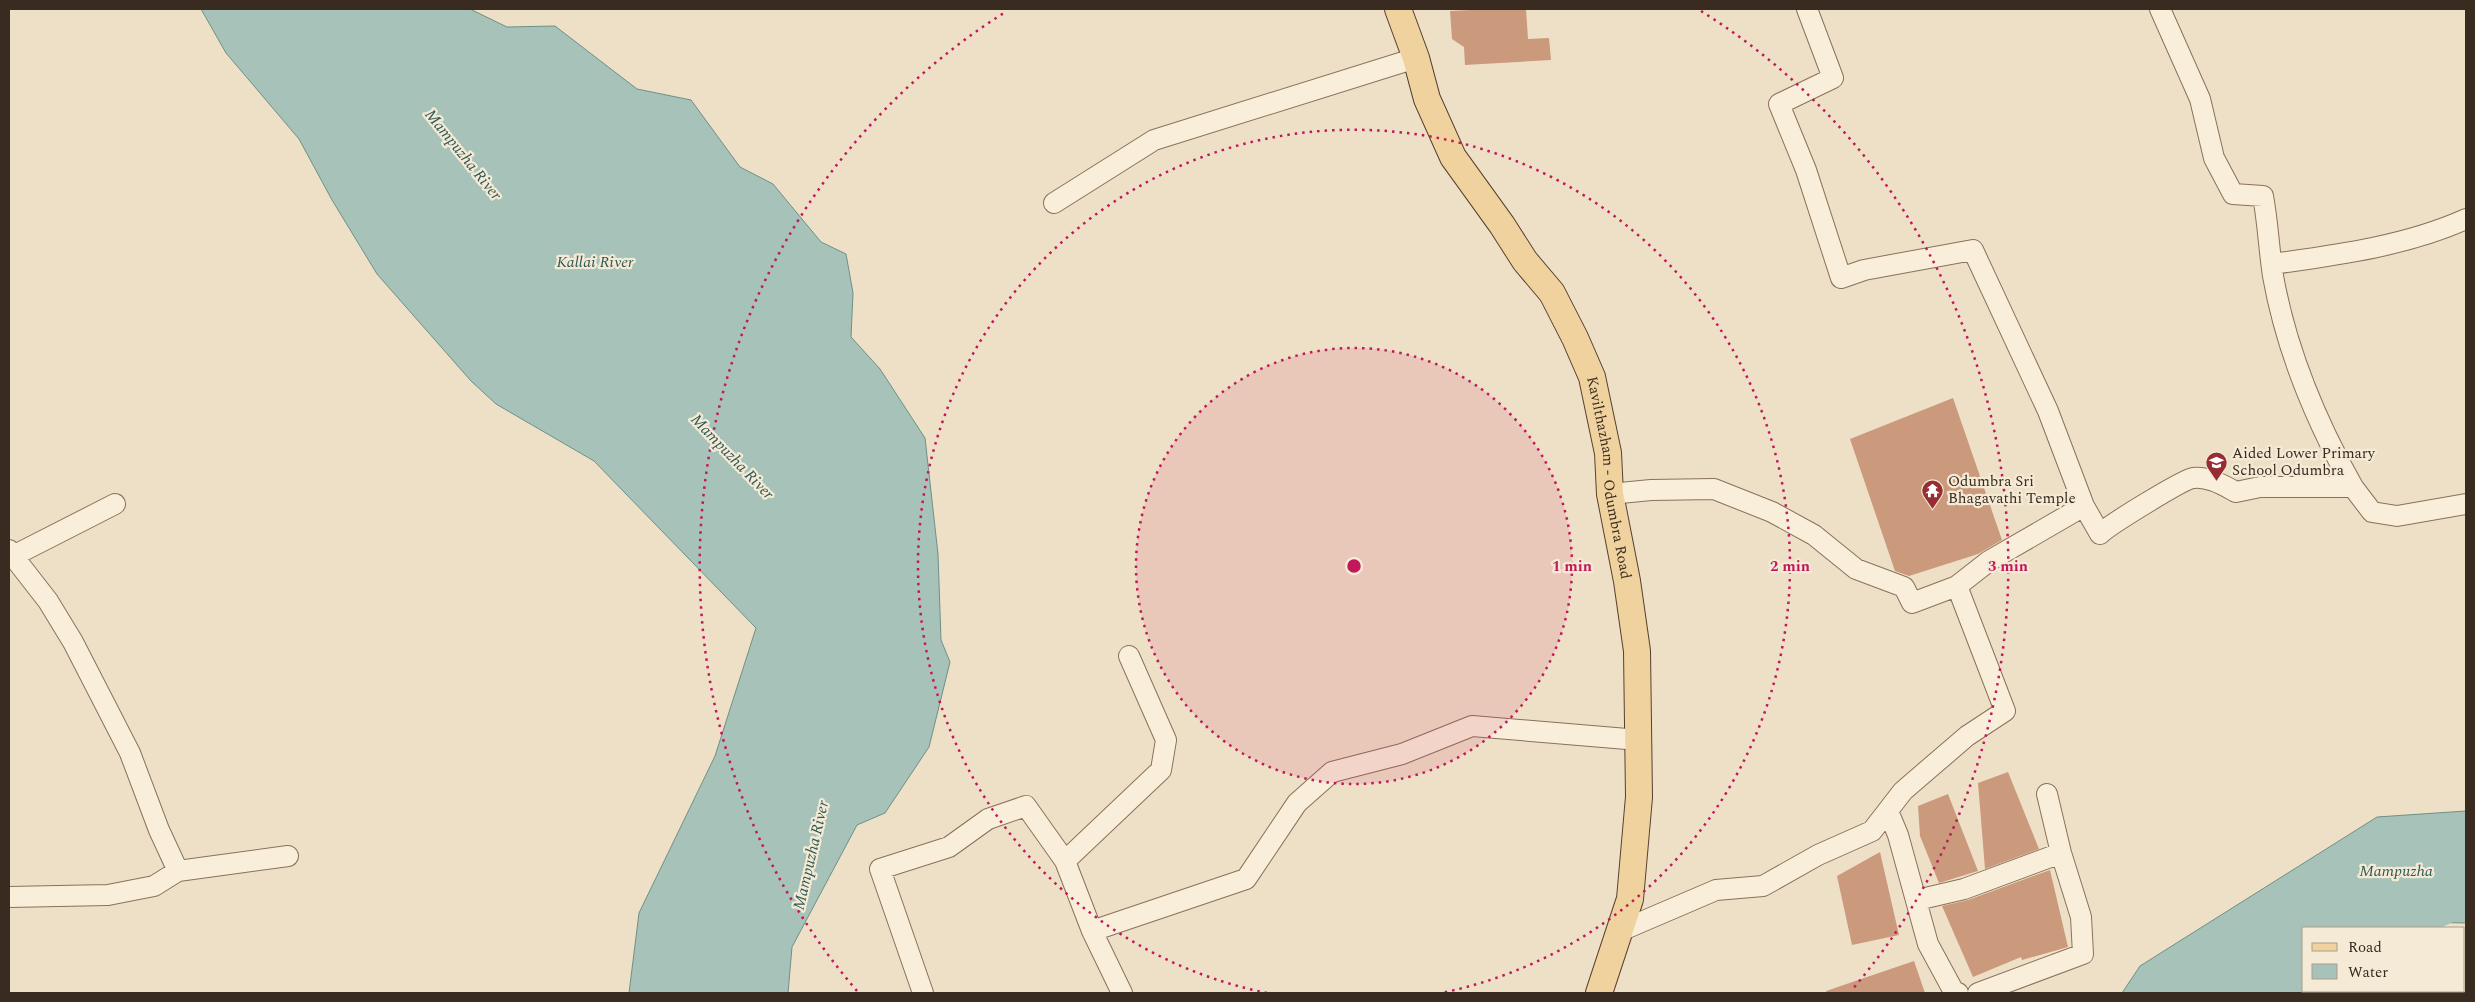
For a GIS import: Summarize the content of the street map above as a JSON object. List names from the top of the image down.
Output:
{
  "streets": {
    "main road": ["Kavilthazham - Odumbra Road"]
  },
  "water": ["Mampuzha River", "Kallai River", "Mampuzha"],
  "places": {
    "school or university": ["Aided Lower Primary School Odumbra"],
    "temple": ["Odumbra Sri Bhagavathi Temple"]
  },
  "legend": ["Road", "Water"],
  "rings": ["1 min", "2 min", "3 min"]
}
